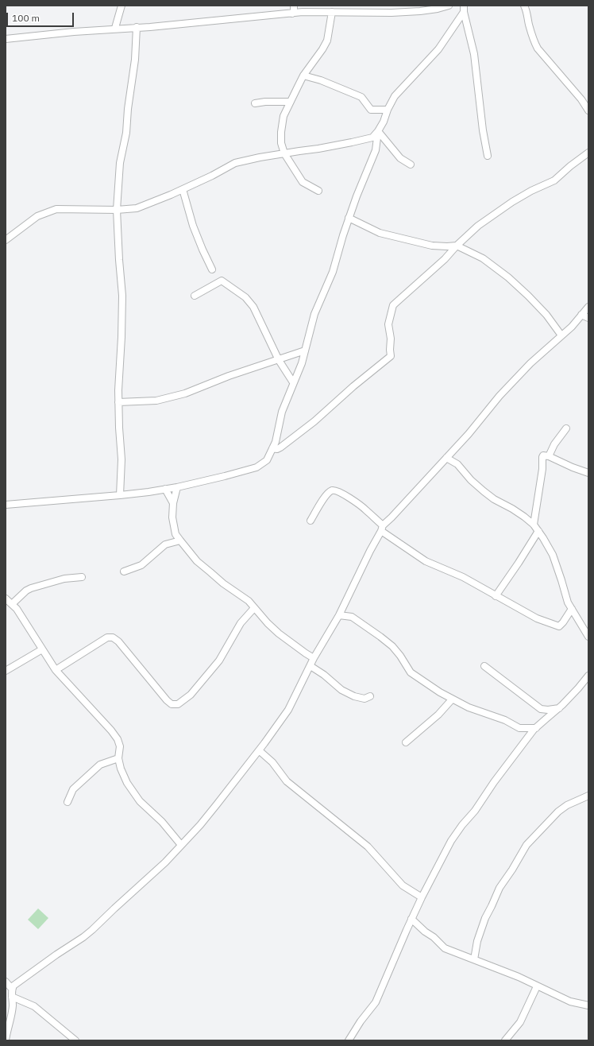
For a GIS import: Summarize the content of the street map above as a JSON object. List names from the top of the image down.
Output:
{
  "scale_bar": "100 m"
}
